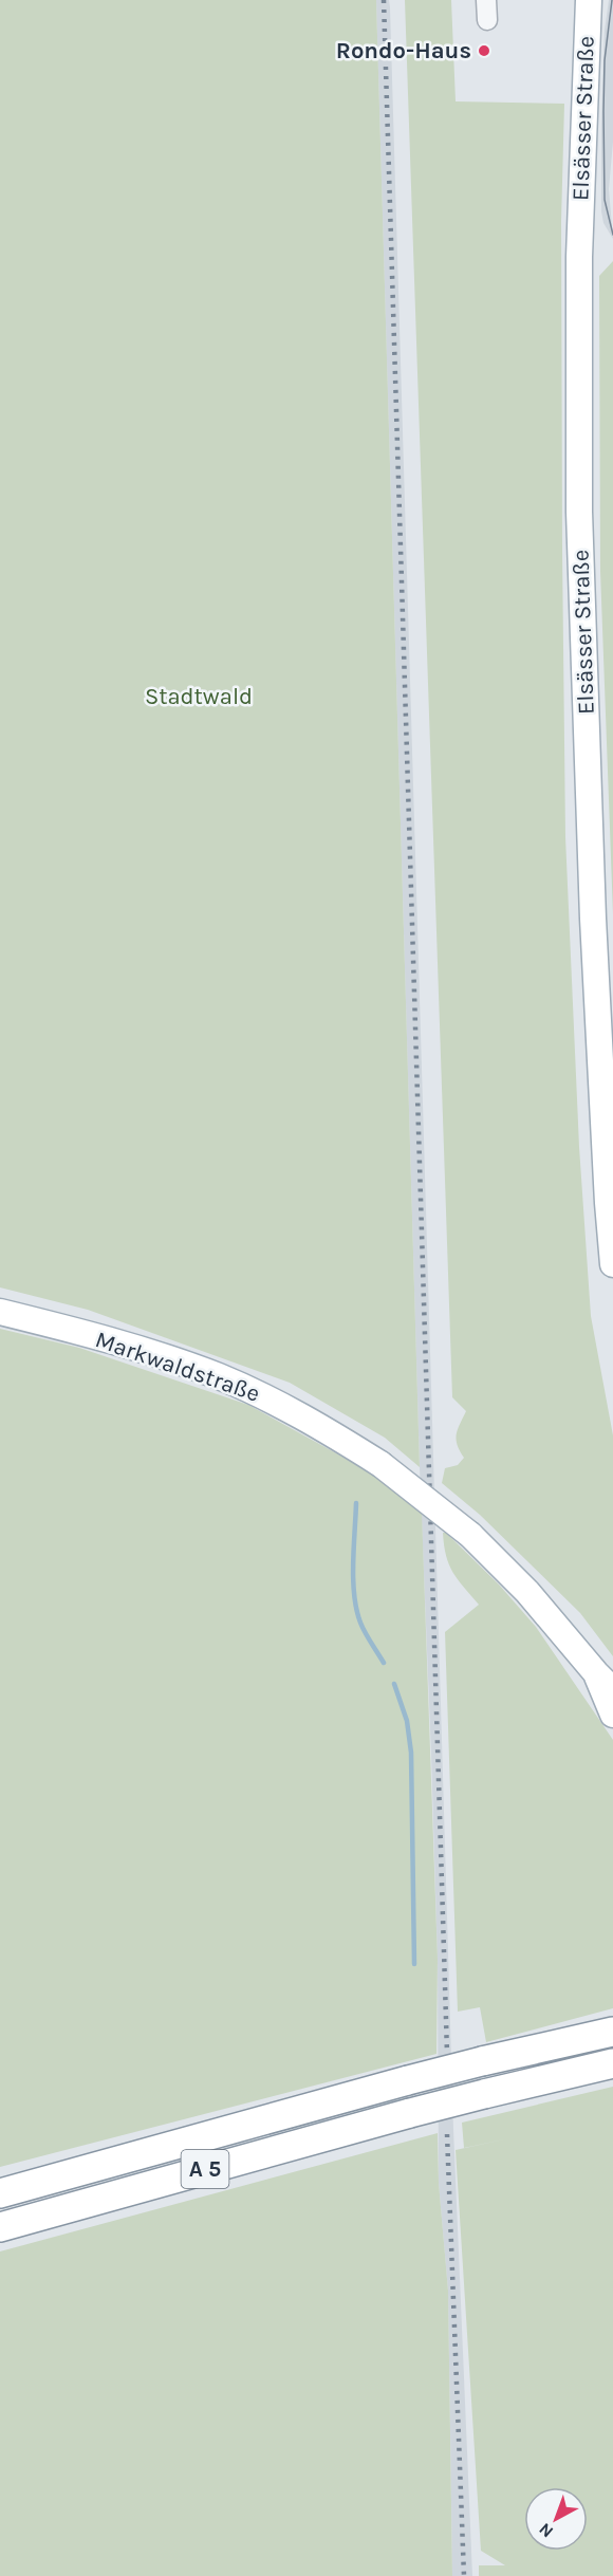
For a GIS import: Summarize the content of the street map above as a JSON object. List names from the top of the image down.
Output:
{
  "streets": {
    "highway": ["A 5"],
    "main road": ["Elsässer Straße", "Markwaldstraße"]
  },
  "parks": ["Stadtwald"],
  "places": ["Rondo-Haus"],
  "north": "bottom left"
}
